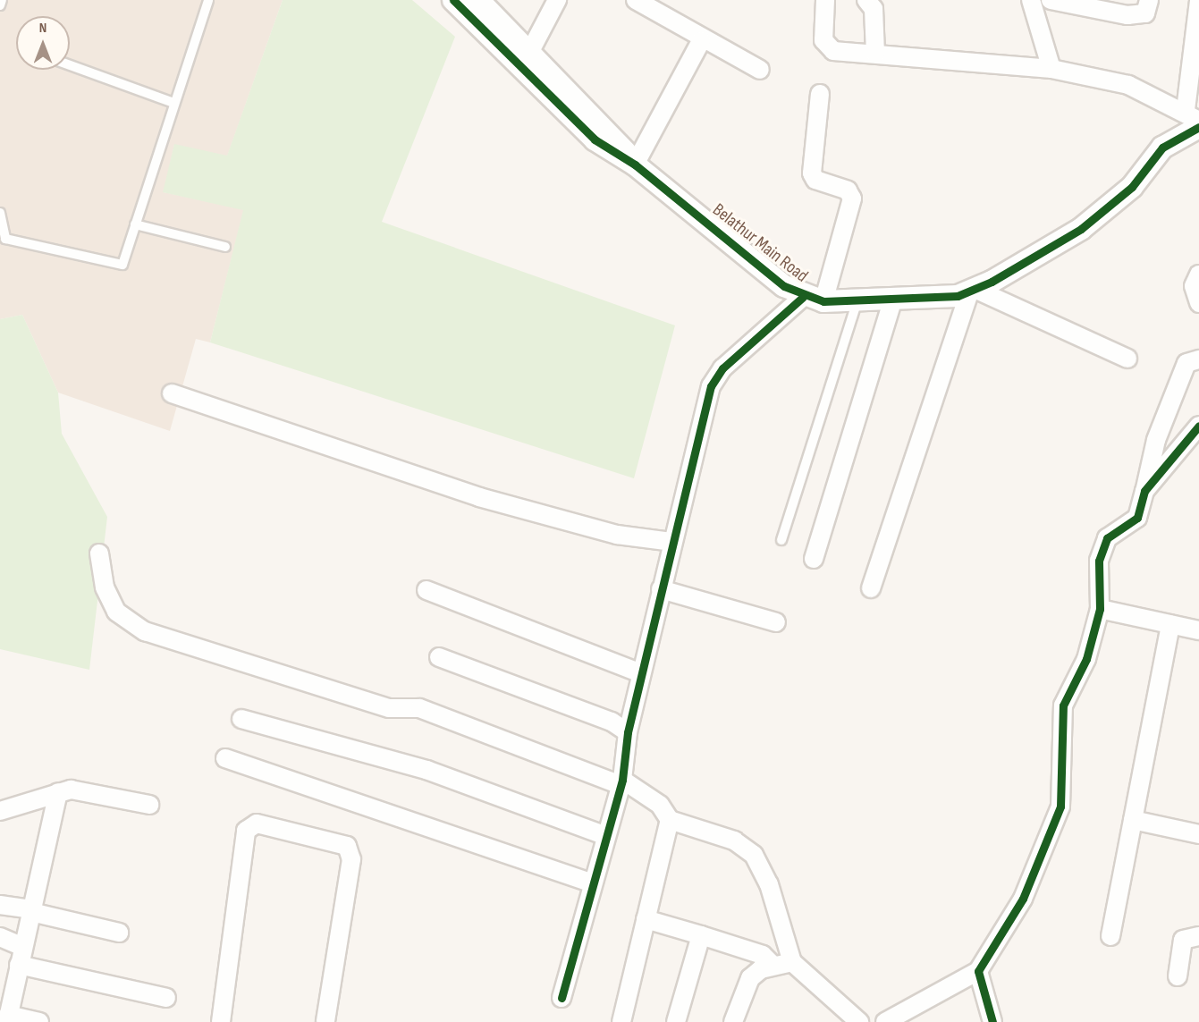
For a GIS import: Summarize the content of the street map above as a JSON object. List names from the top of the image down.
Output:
{
  "streets": {
    "street": ["Belathur Main Road"]
  },
  "north": "top"
}
